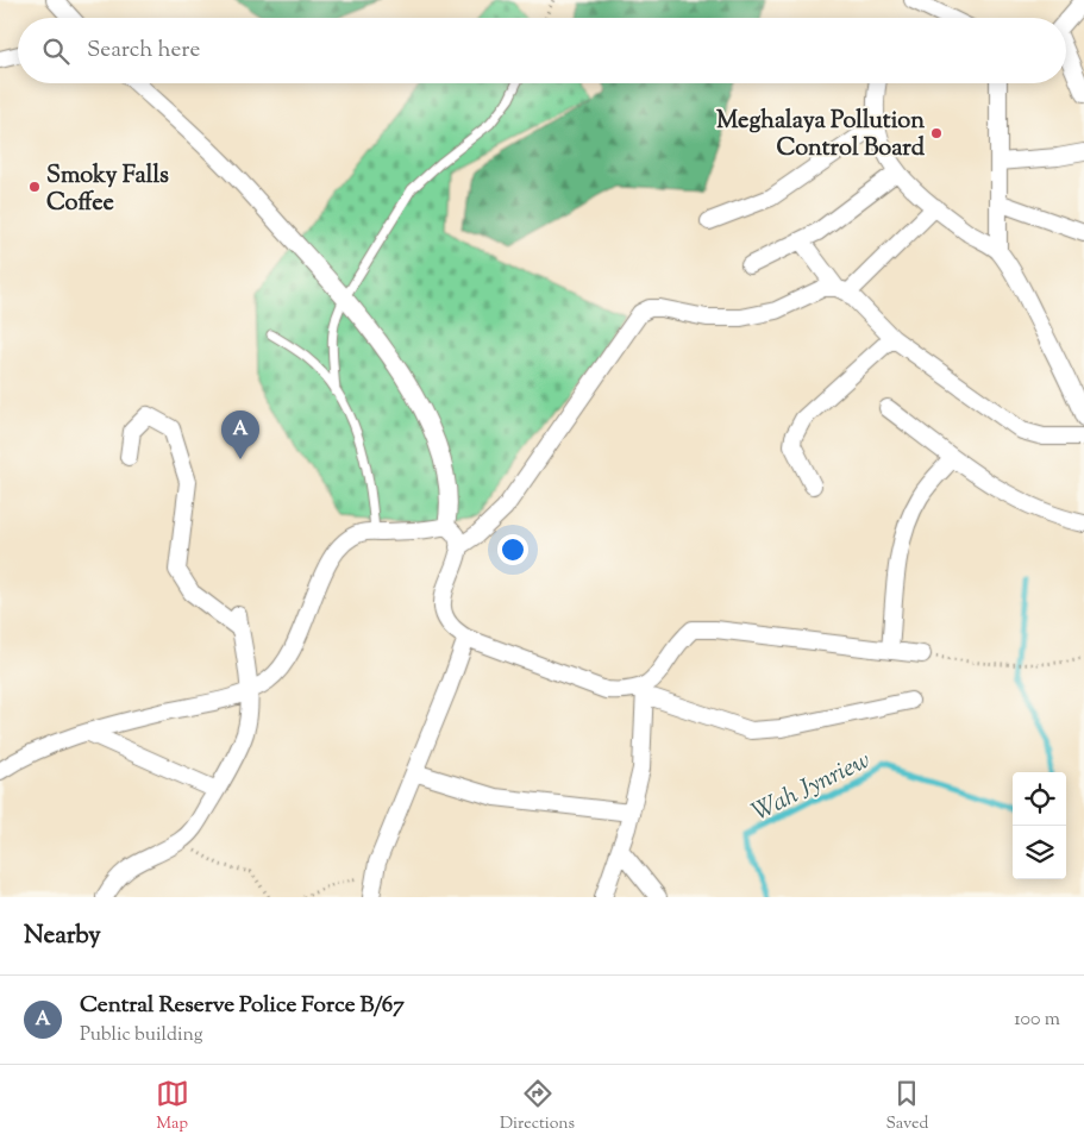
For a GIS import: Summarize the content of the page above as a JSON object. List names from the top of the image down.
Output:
{
  "water": ["Wah Jynriew"],
  "places": ["Meghalaya Pollution Control Board", "Smoky Falls Coffee"],
  "page": {
    "search": "Search here",
    "pins": "A",
    "heading": "Nearby",
    "list": [
      {
        "mark": "A",
        "name": "Central Reserve Police Force B/67",
        "note": "Public building",
        "value": "100 m"
      }
    ],
    "nav": ["Map", "Directions", "Saved"]
  }
}
